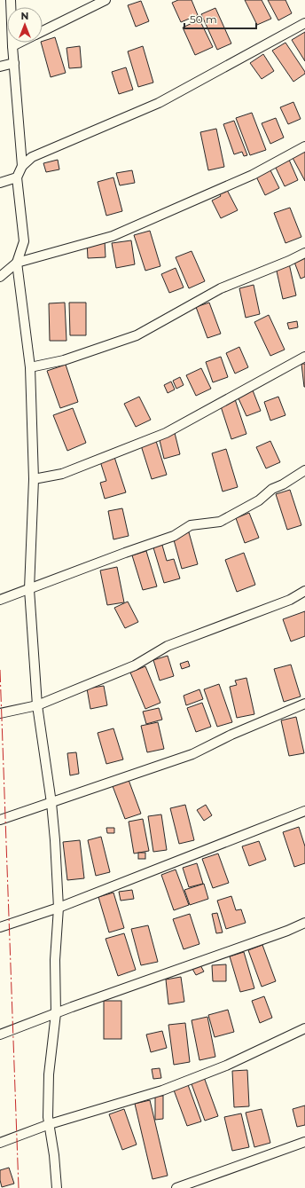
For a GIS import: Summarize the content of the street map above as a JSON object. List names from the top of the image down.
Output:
{
  "scale_bar": "50 m",
  "north": "top"
}
